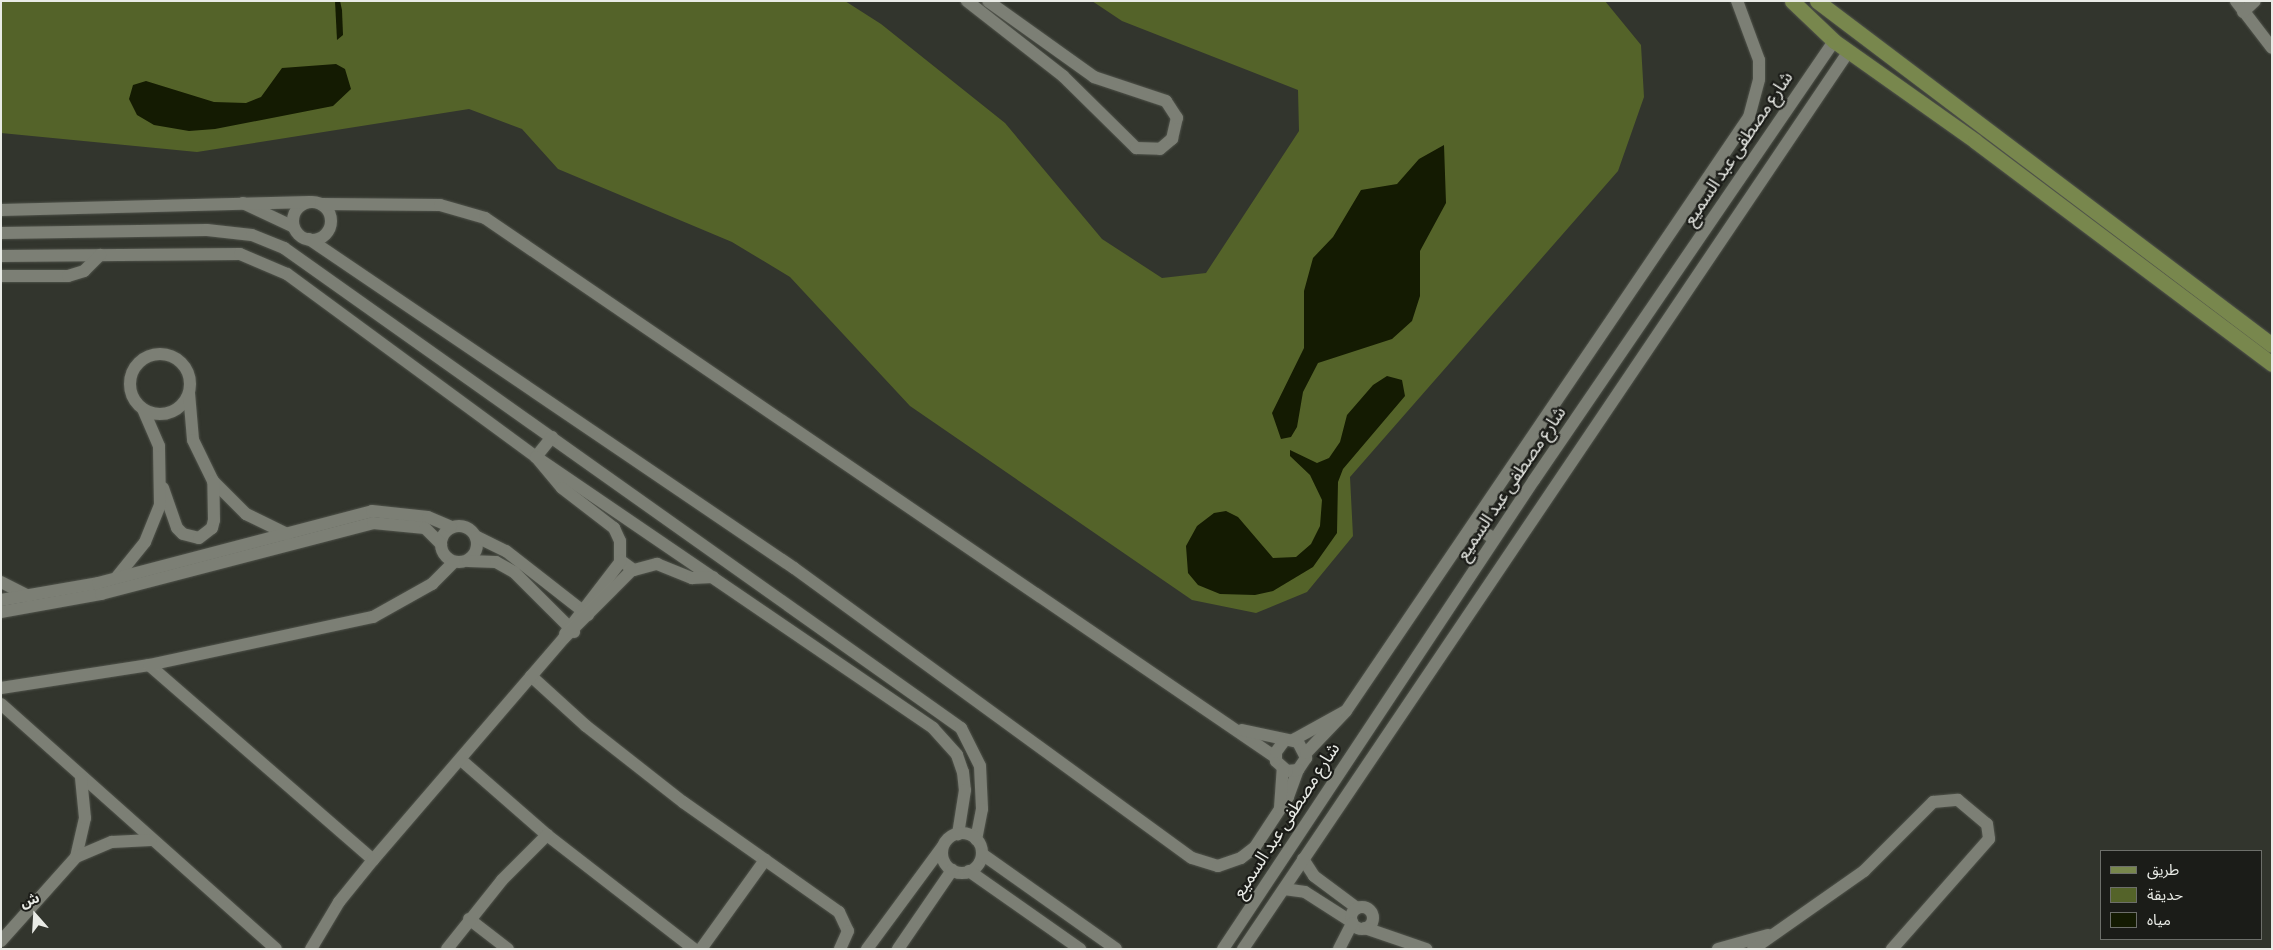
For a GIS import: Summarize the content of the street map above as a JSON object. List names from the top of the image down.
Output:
{
  "streets": {
    "street": ["شارع مصطفى عبد السميع"]
  },
  "legend": ["طريق", "حديقة", "مياه"],
  "north": "top"
}
